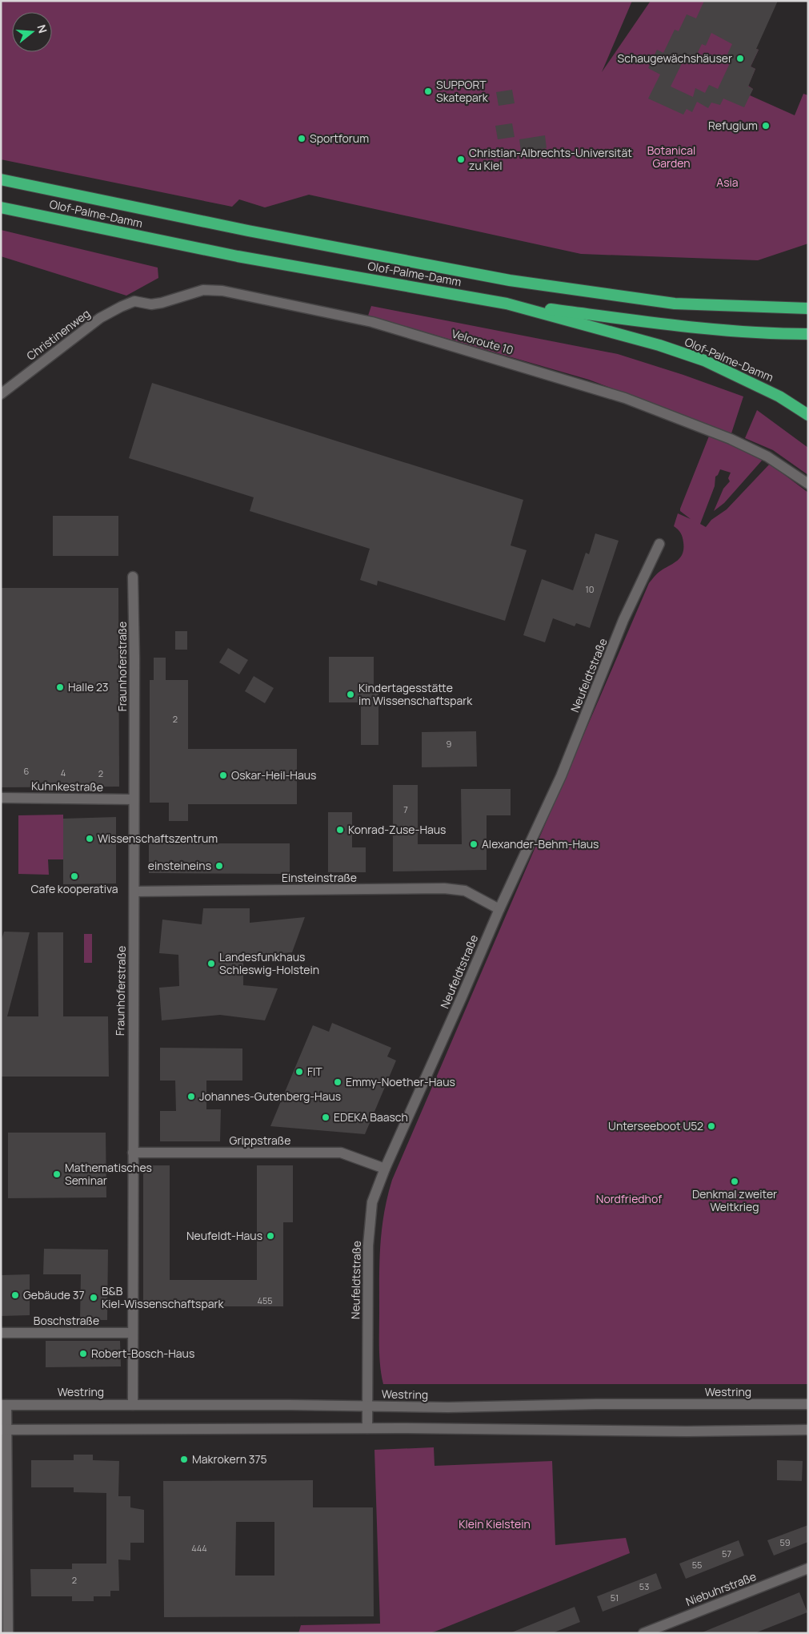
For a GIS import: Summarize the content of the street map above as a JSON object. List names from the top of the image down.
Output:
{
  "streets": {
    "highway": ["Olof-Palme-Damm"],
    "street": [
      "Christinenweg",
      "Veloroute 10",
      "Fraunhoferstraße",
      "Neufeldtstraße",
      "Kuhnkestraße",
      "Einsteinstraße",
      "Grippstraße",
      "Boschstraße",
      "Westring",
      "Niebuhrstraße"
    ]
  },
  "crossings": [
    ["Christinenweg", "Veloroute 10"],
    ["Fraunhoferstraße", "Kuhnkestraße"],
    ["Fraunhoferstraße", "Einsteinstraße"],
    ["Fraunhoferstraße", "Grippstraße"],
    ["Fraunhoferstraße", "Boschstraße"],
    ["Fraunhoferstraße", "Westring"],
    ["Neufeldtstraße", "Einsteinstraße"],
    ["Neufeldtstraße", "Grippstraße"],
    ["Neufeldtstraße", "Westring"]
  ],
  "parks": [
    "Botanical Garden",
    "Asia",
    "Nordfriedhof",
    "Klein Kielstein"
  ],
  "places": [
    "Schaugewächshäuser",
    "SUPPORT Skatepark",
    "Refugium",
    "Sportforum",
    "Christian-Albrechts-Universität zu Kiel",
    "Halle 23",
    "Kindertagesstätte im Wissenschaftspark",
    "Oskar-Heil-Haus",
    "Konrad-Zuse-Haus",
    "Wissenschaftszentrum",
    "Alexander-Behm-Haus",
    "einsteineins",
    "Cafe kooperativa",
    "Landesfunkhaus Schleswig-Holstein",
    "FIT",
    "Emmy-Noether-Haus",
    "Johannes-Gutenberg-Haus",
    "EDEKA Baasch",
    "Unterseeboot U52",
    "Mathematisches Seminar",
    "Denkmal zweiter Weltkrieg",
    "Neufeldt-Haus",
    "Gebäude 37",
    "B&B Kiel-Wissenschaftspark",
    "Robert-Bosch-Haus",
    "Makrokern 375"
  ],
  "house_numbers": [
    "10",
    "2",
    "9",
    "6",
    "4",
    "2",
    "7",
    "455",
    "59",
    "444",
    "57",
    "55",
    "2",
    "53",
    "51"
  ],
  "north": "right"
}
